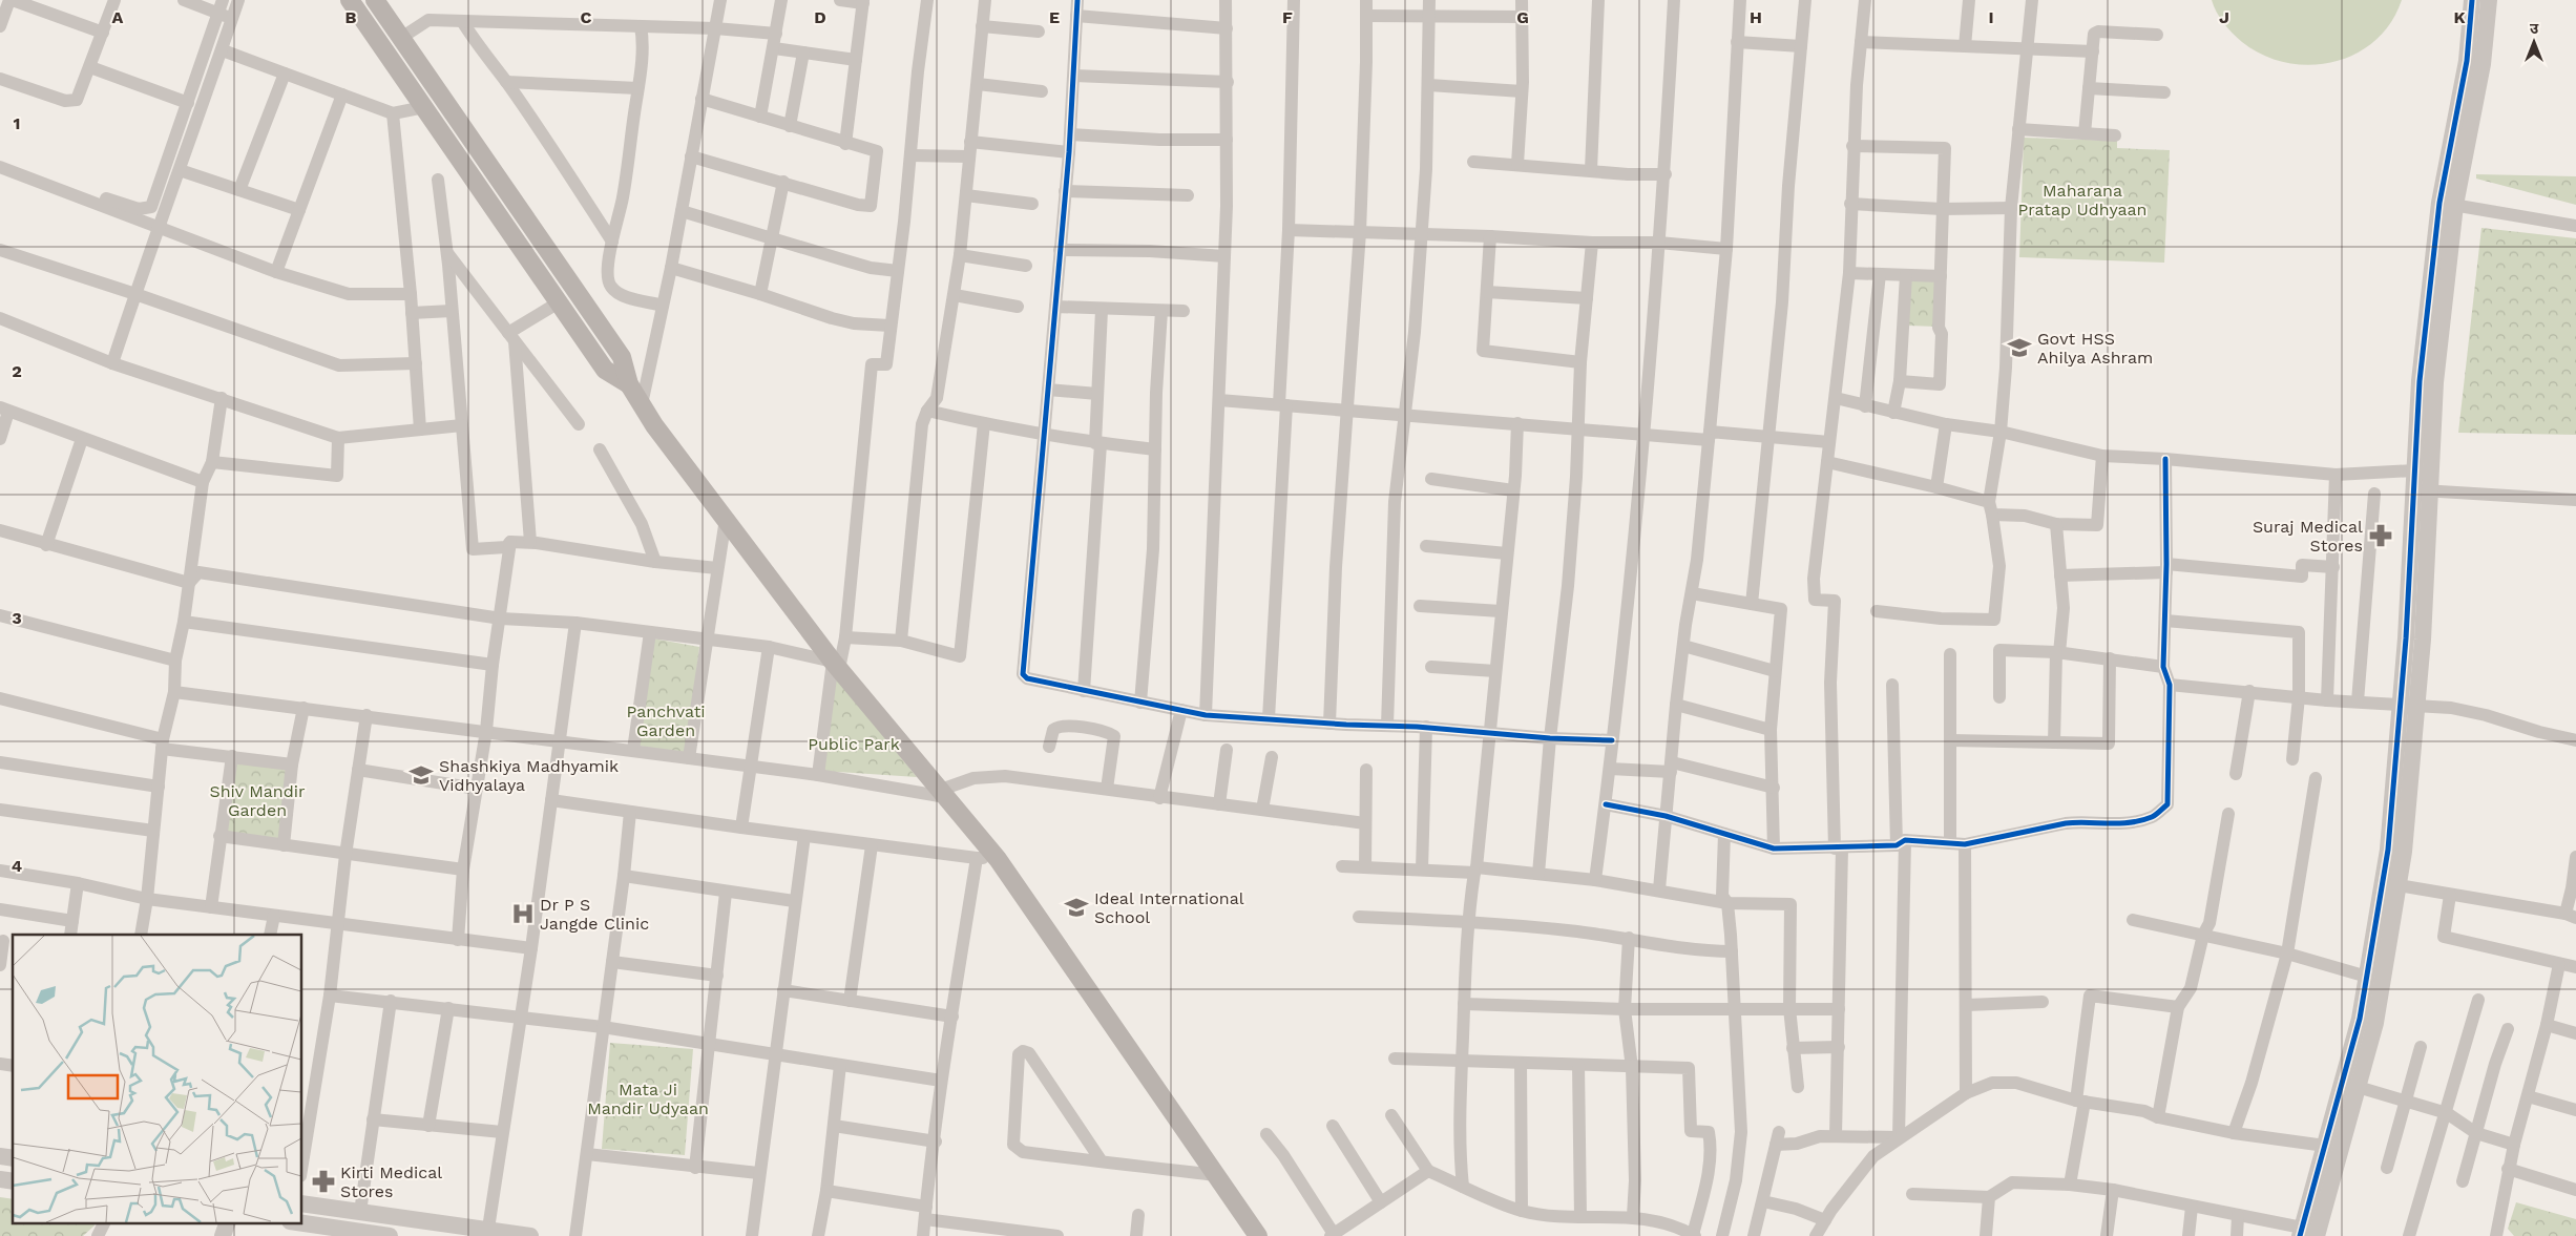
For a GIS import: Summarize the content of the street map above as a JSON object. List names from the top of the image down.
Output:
{
  "parks": [
    "Maharana Pratap Udhyaan",
    "Panchvati Garden",
    "Public Park",
    "Shiv Mandir Garden",
    "Mata Ji Mandir Udyaan"
  ],
  "places": {
    "school or university": ["Govt HSS Ahilya Ashram", "Shashkiya Madhyamik Vidhyalaya", "Ideal International School"],
    "pharmacy": ["Suraj Medical Stores", "Kirti Medical Stores"],
    "hospital": ["Dr P S Jangde Clinic"]
  },
  "north": "top",
  "grid": {
    "columns": [
      "A",
      "B",
      "C",
      "D",
      "E",
      "F",
      "G",
      "H",
      "I",
      "J",
      "K"
    ],
    "rows": [
      "1",
      "2",
      "3",
      "4"
    ]
  }
}
